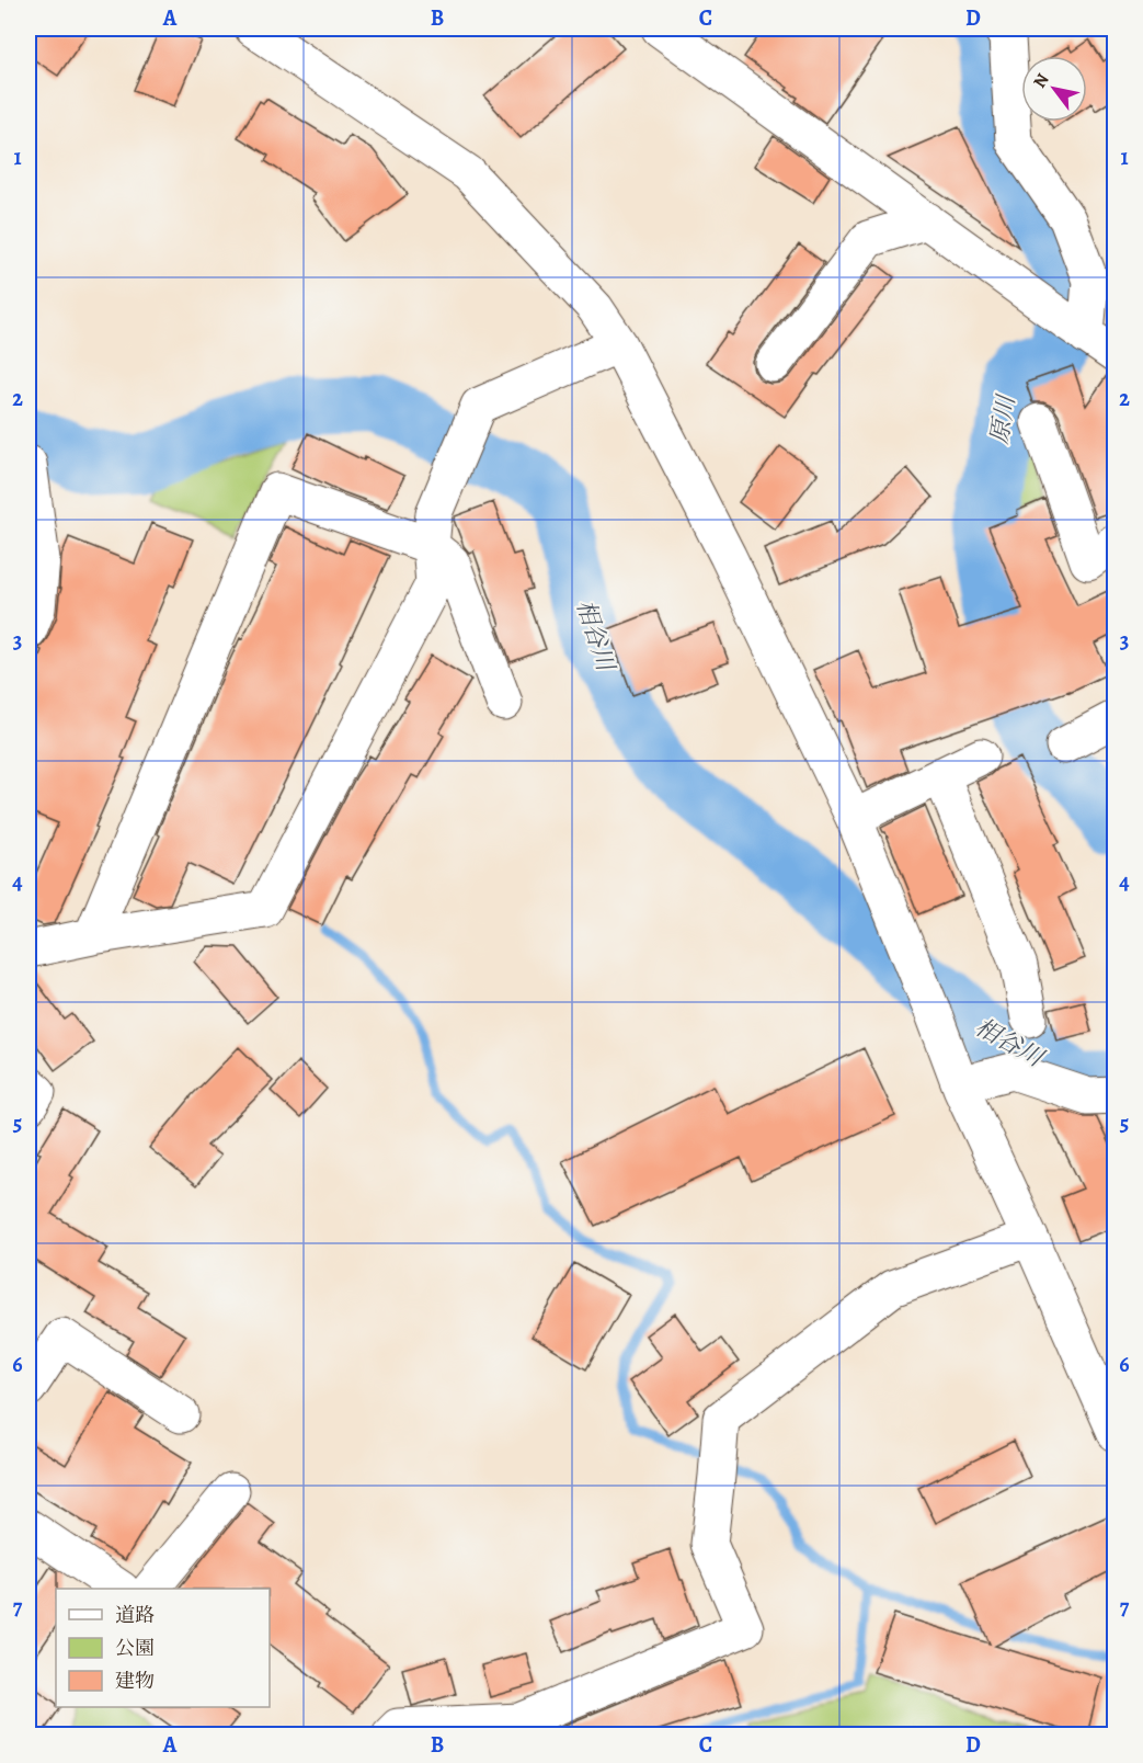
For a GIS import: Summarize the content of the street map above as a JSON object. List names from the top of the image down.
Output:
{
  "water": ["原川", "相谷川"],
  "legend": ["道路", "公園", "建物"],
  "north": "top left",
  "grid": {
    "columns": [
      "A",
      "B",
      "C",
      "D"
    ],
    "rows": [
      "1",
      "2",
      "3",
      "4",
      "5",
      "6",
      "7"
    ]
  }
}
